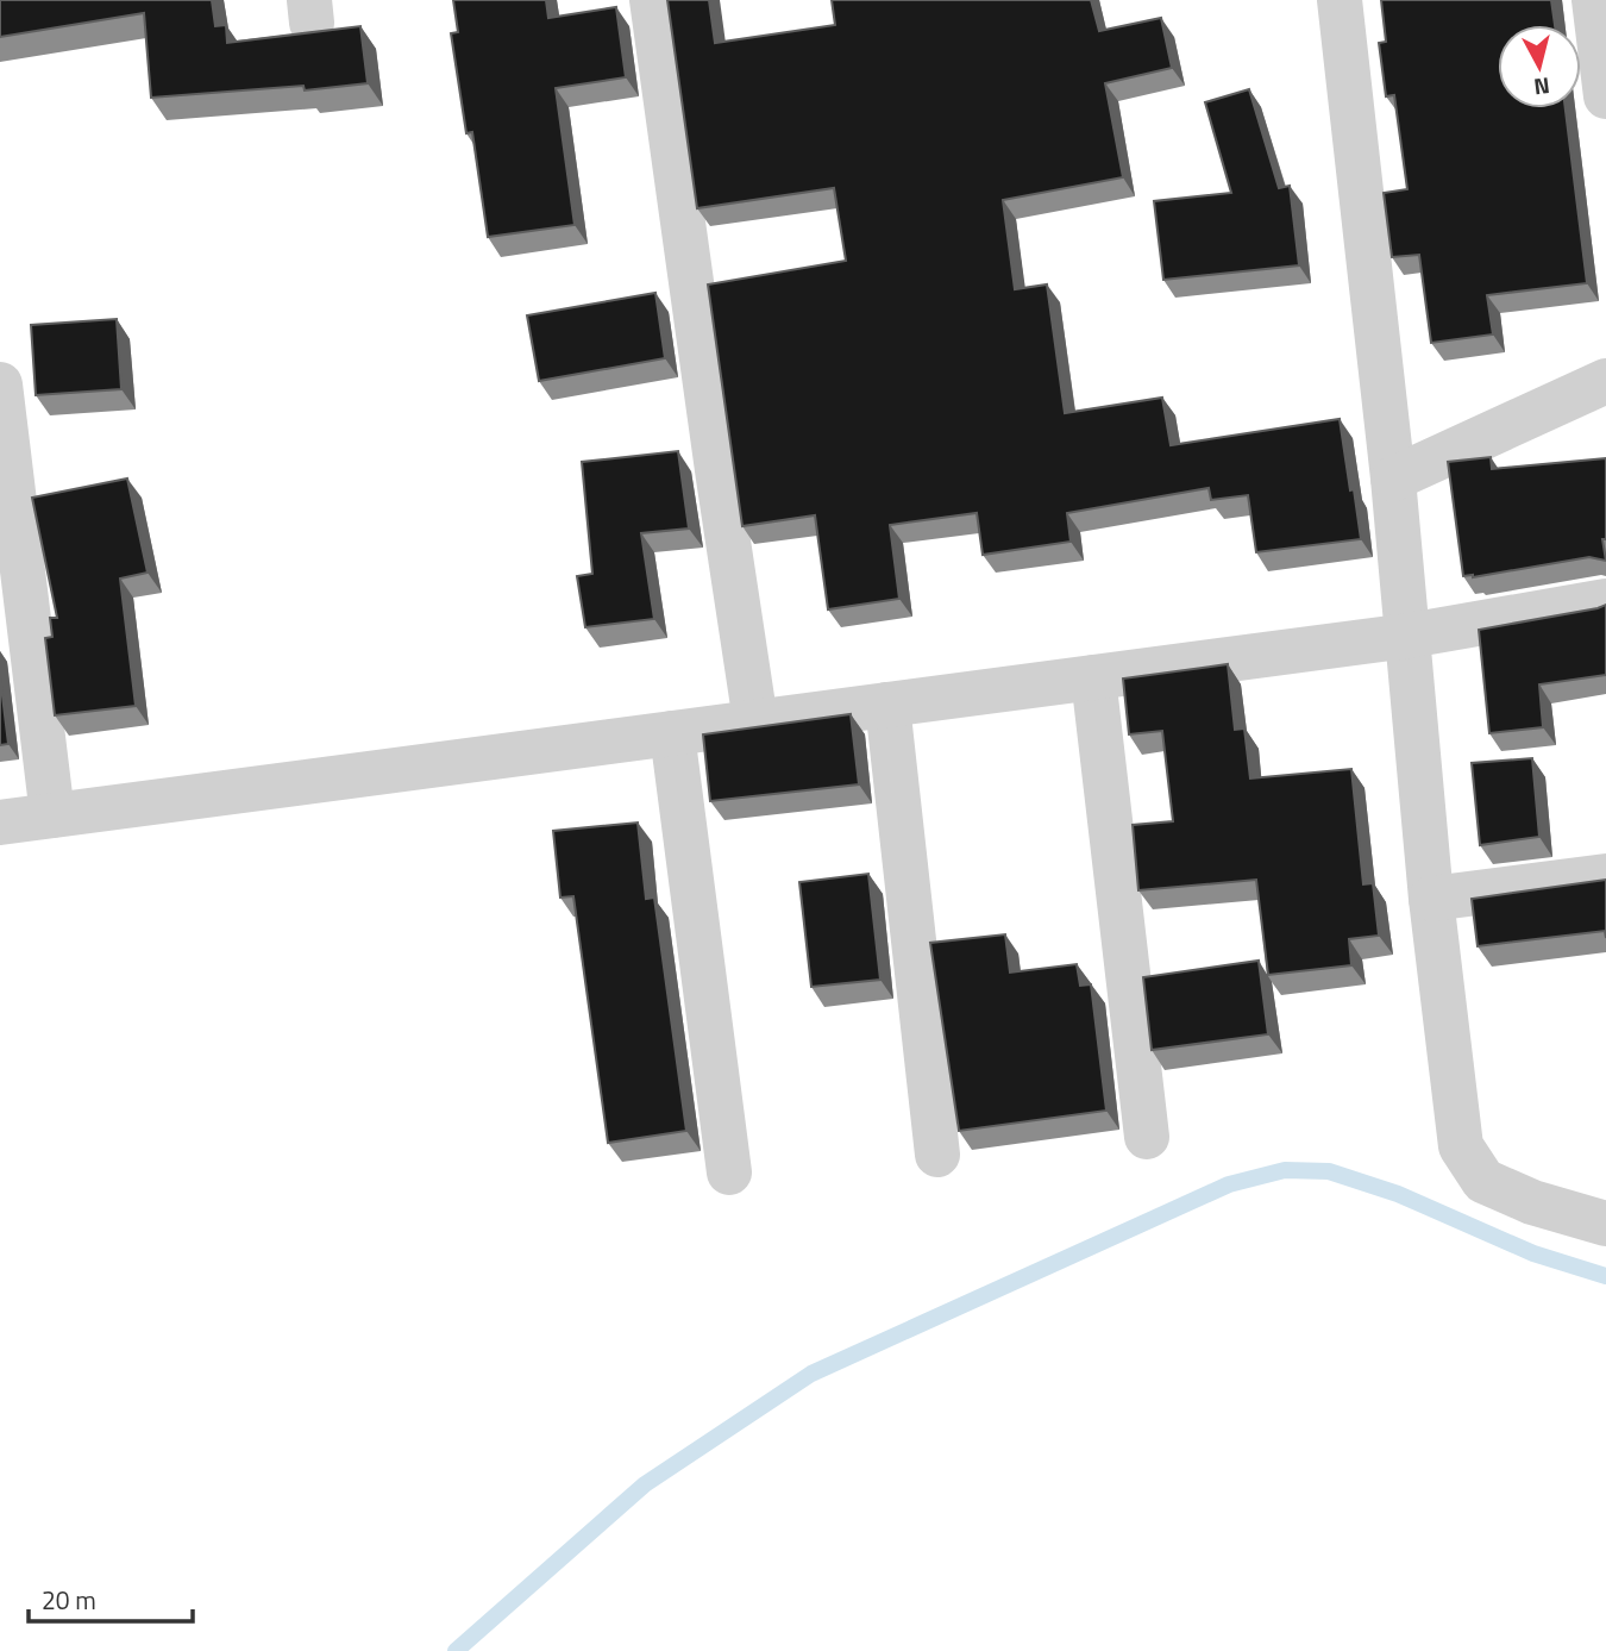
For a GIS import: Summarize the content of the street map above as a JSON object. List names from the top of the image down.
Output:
{
  "scale_bar": "20 m",
  "north": "bottom"
}
